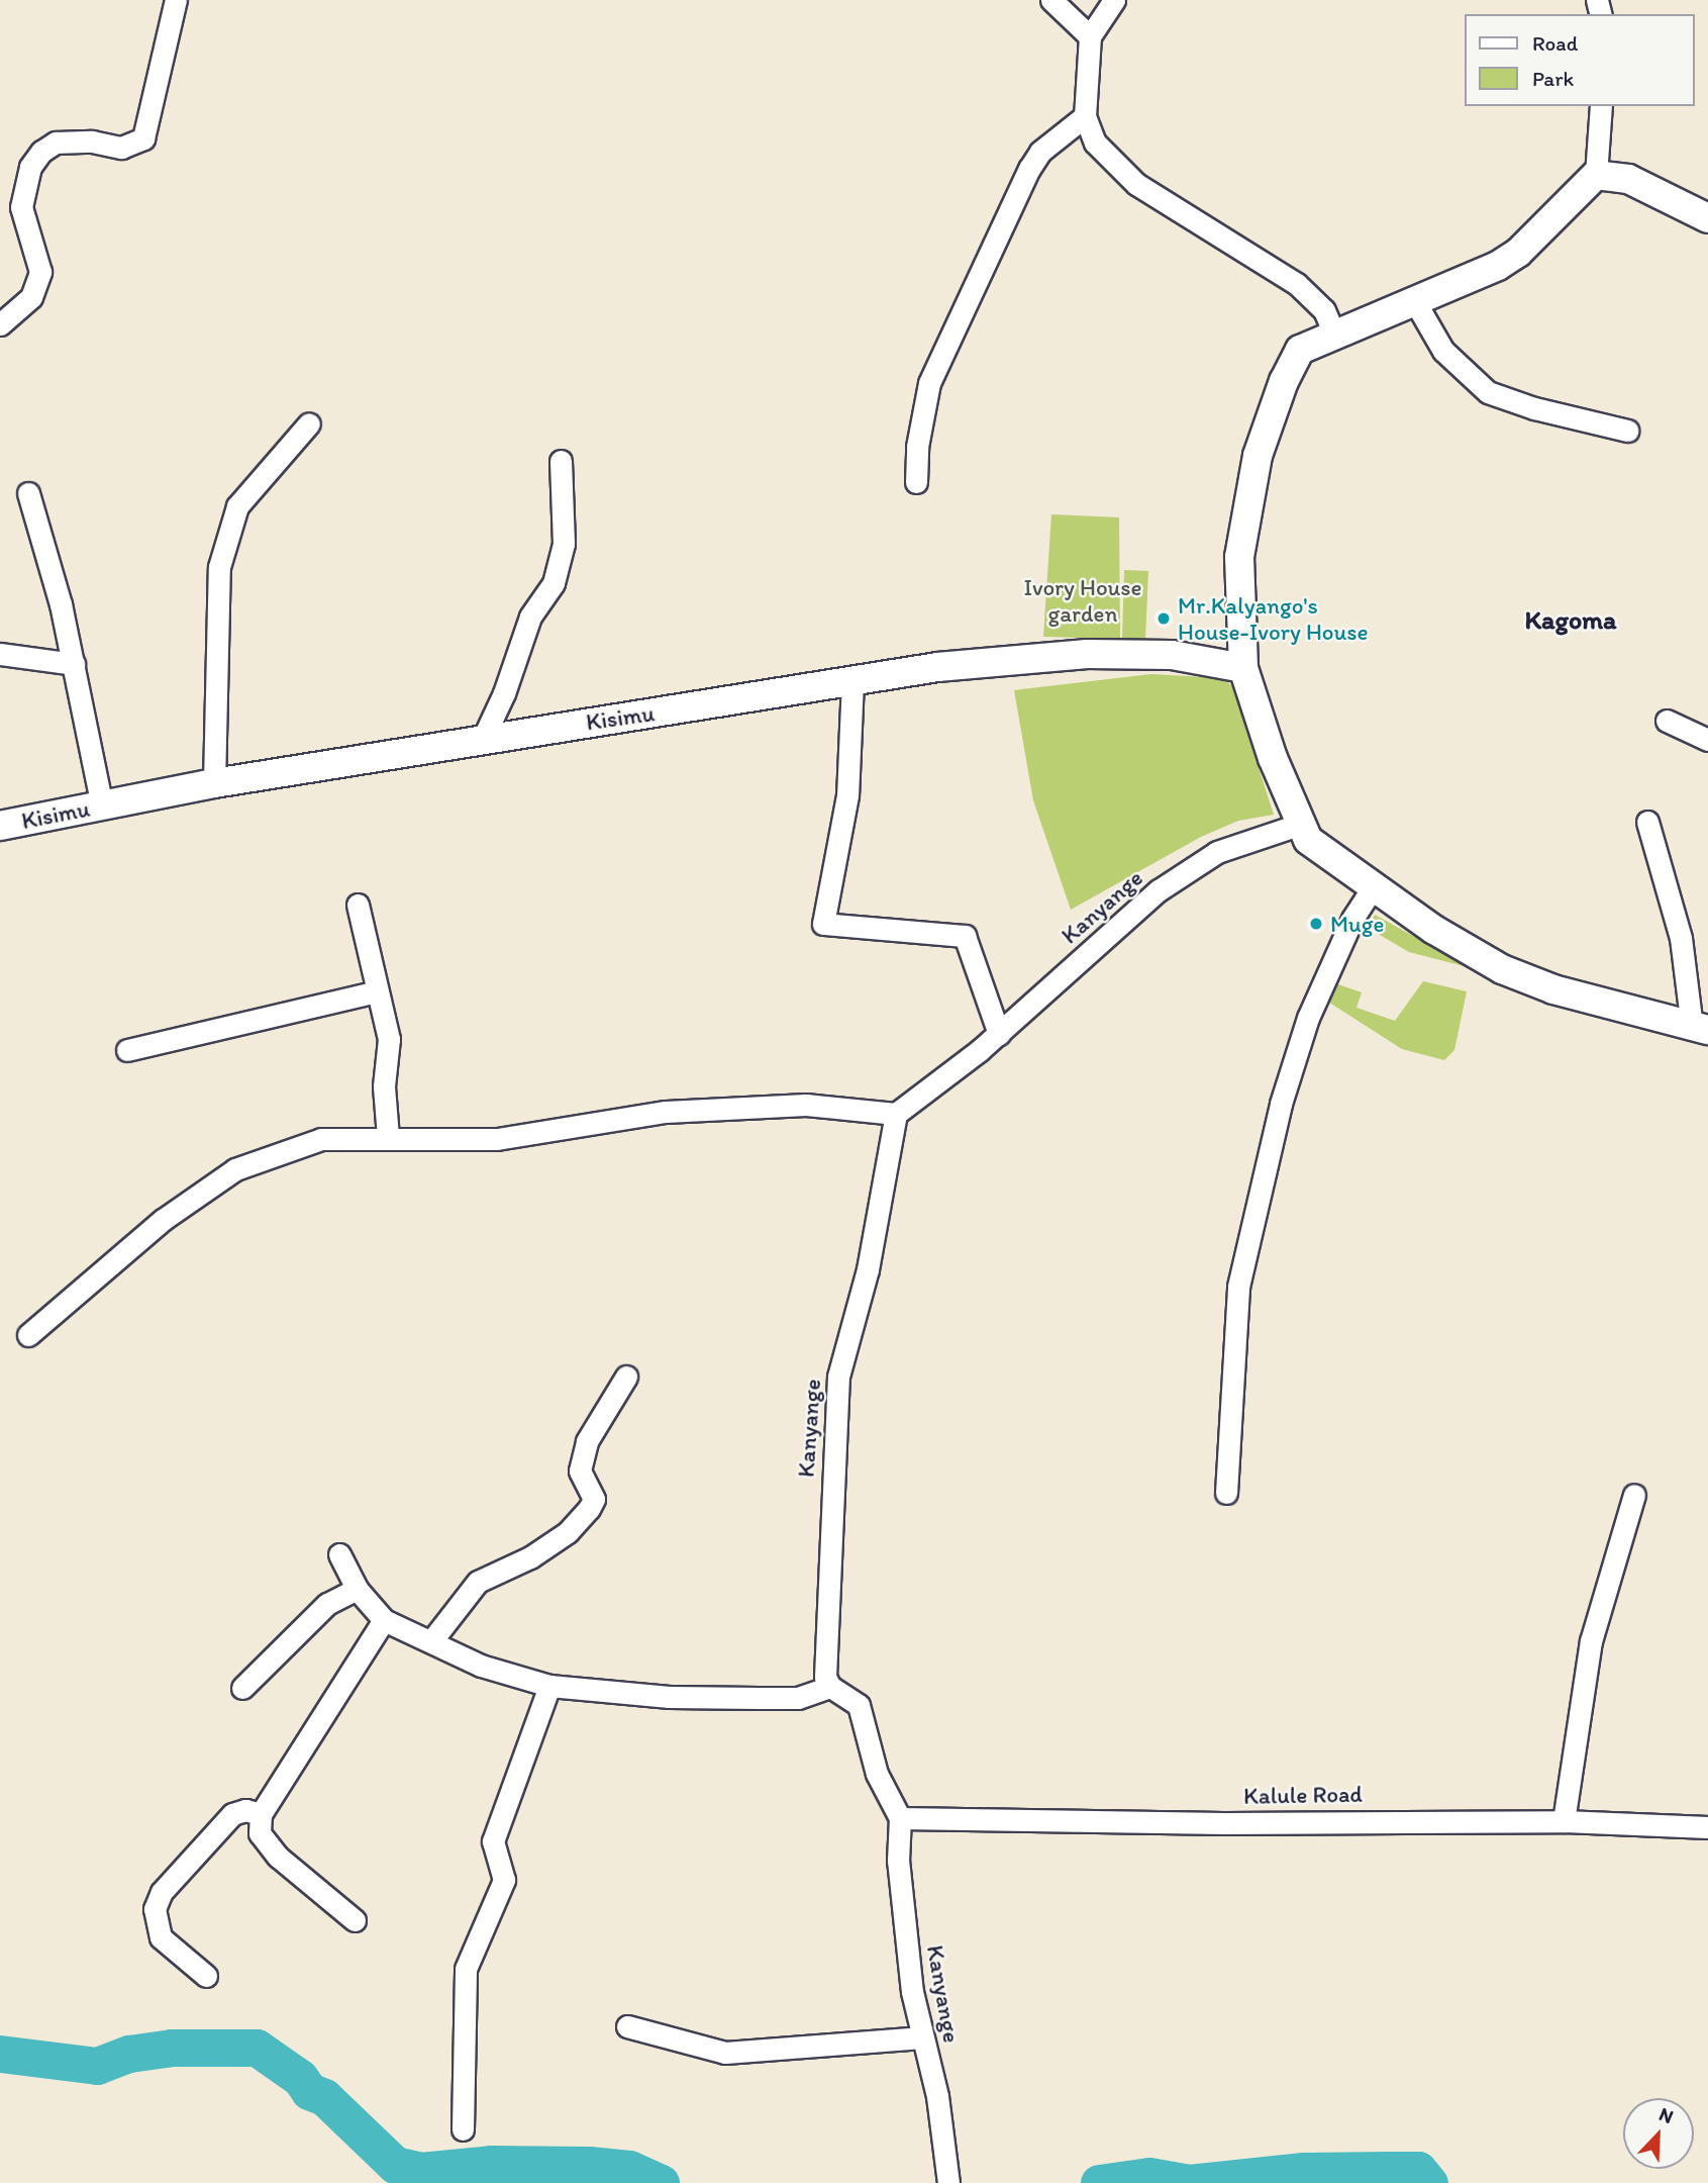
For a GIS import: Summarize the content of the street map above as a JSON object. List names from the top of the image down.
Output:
{
  "streets": {
    "street": ["Kisimu", "Kanyange", "Kalule Road"]
  },
  "crossings": [
    ["Kanyange", "Kalule Road"]
  ],
  "districts": ["Kagoma"],
  "parks": ["Ivory House garden"],
  "places": ["Mr.Kalyango's House-Ivory House", "Muge"],
  "legend": ["Road", "Park"],
  "north": "top right"
}
